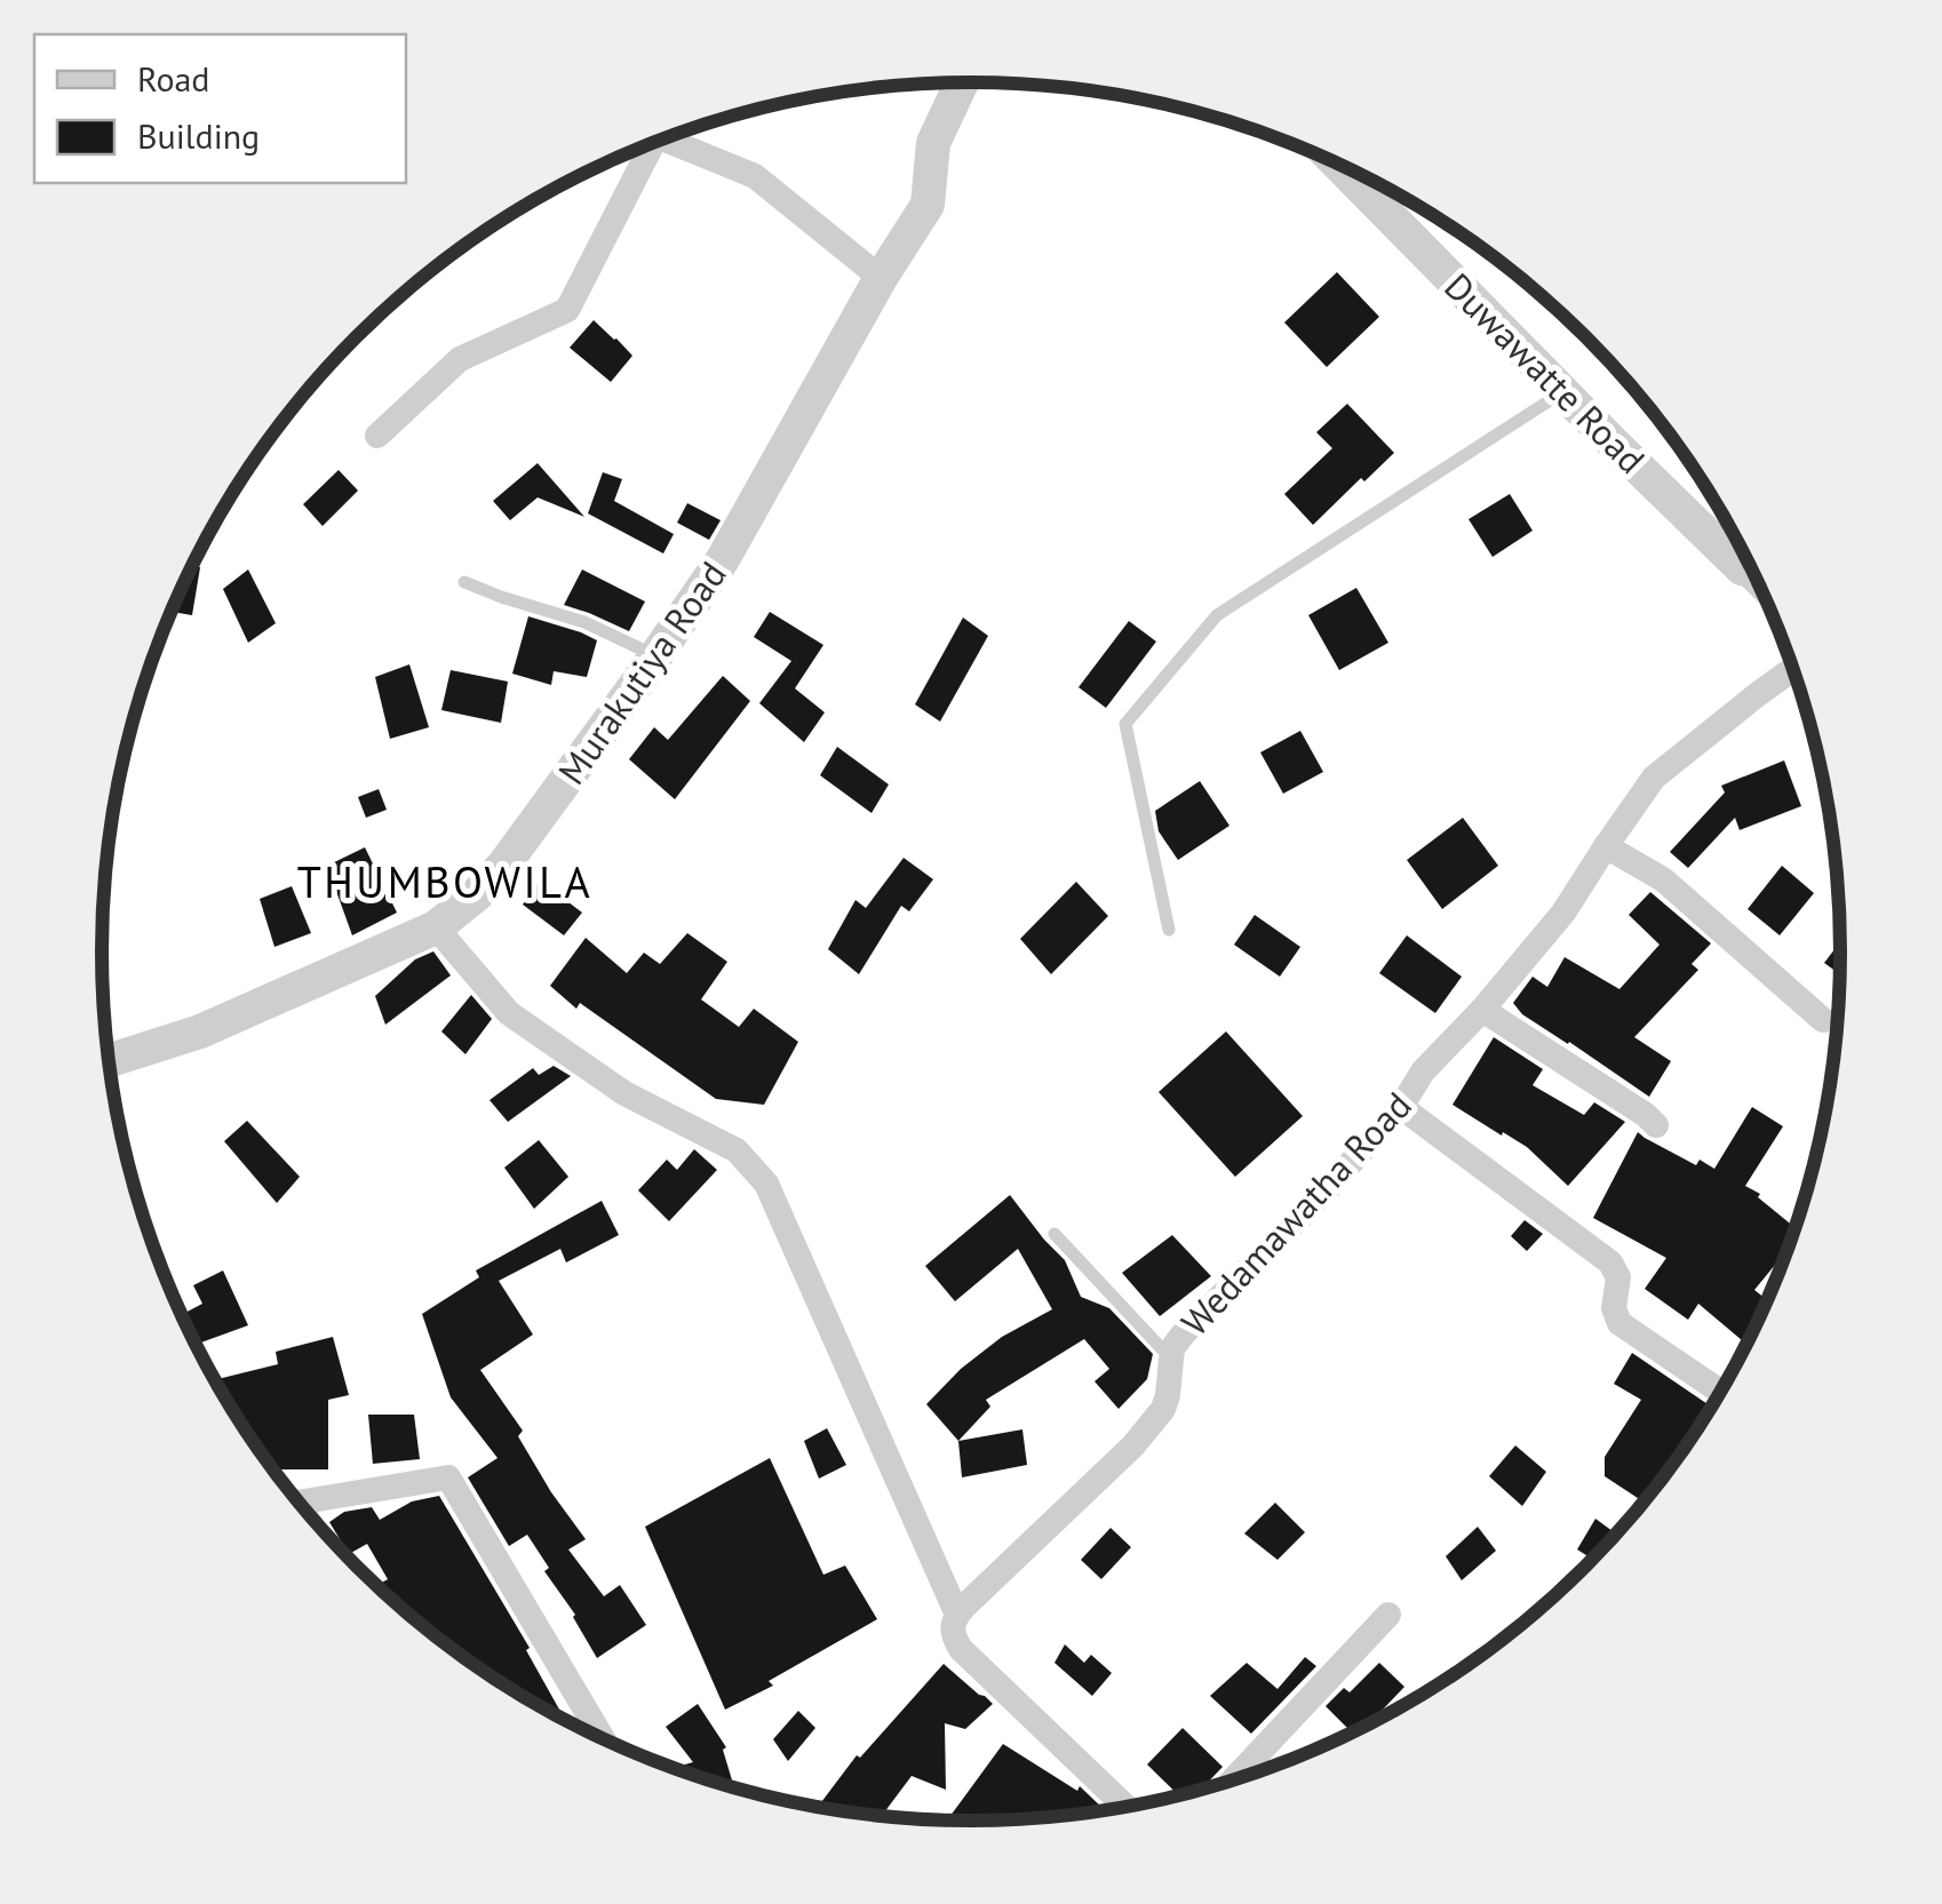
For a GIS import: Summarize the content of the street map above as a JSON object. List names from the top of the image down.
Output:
{
  "streets": {
    "street": ["Duwawatte Road", "Murakutiya Road", "Wedamawatha Road"]
  },
  "districts": ["THUMBOWILA"],
  "legend": ["Road", "Building"]
}
